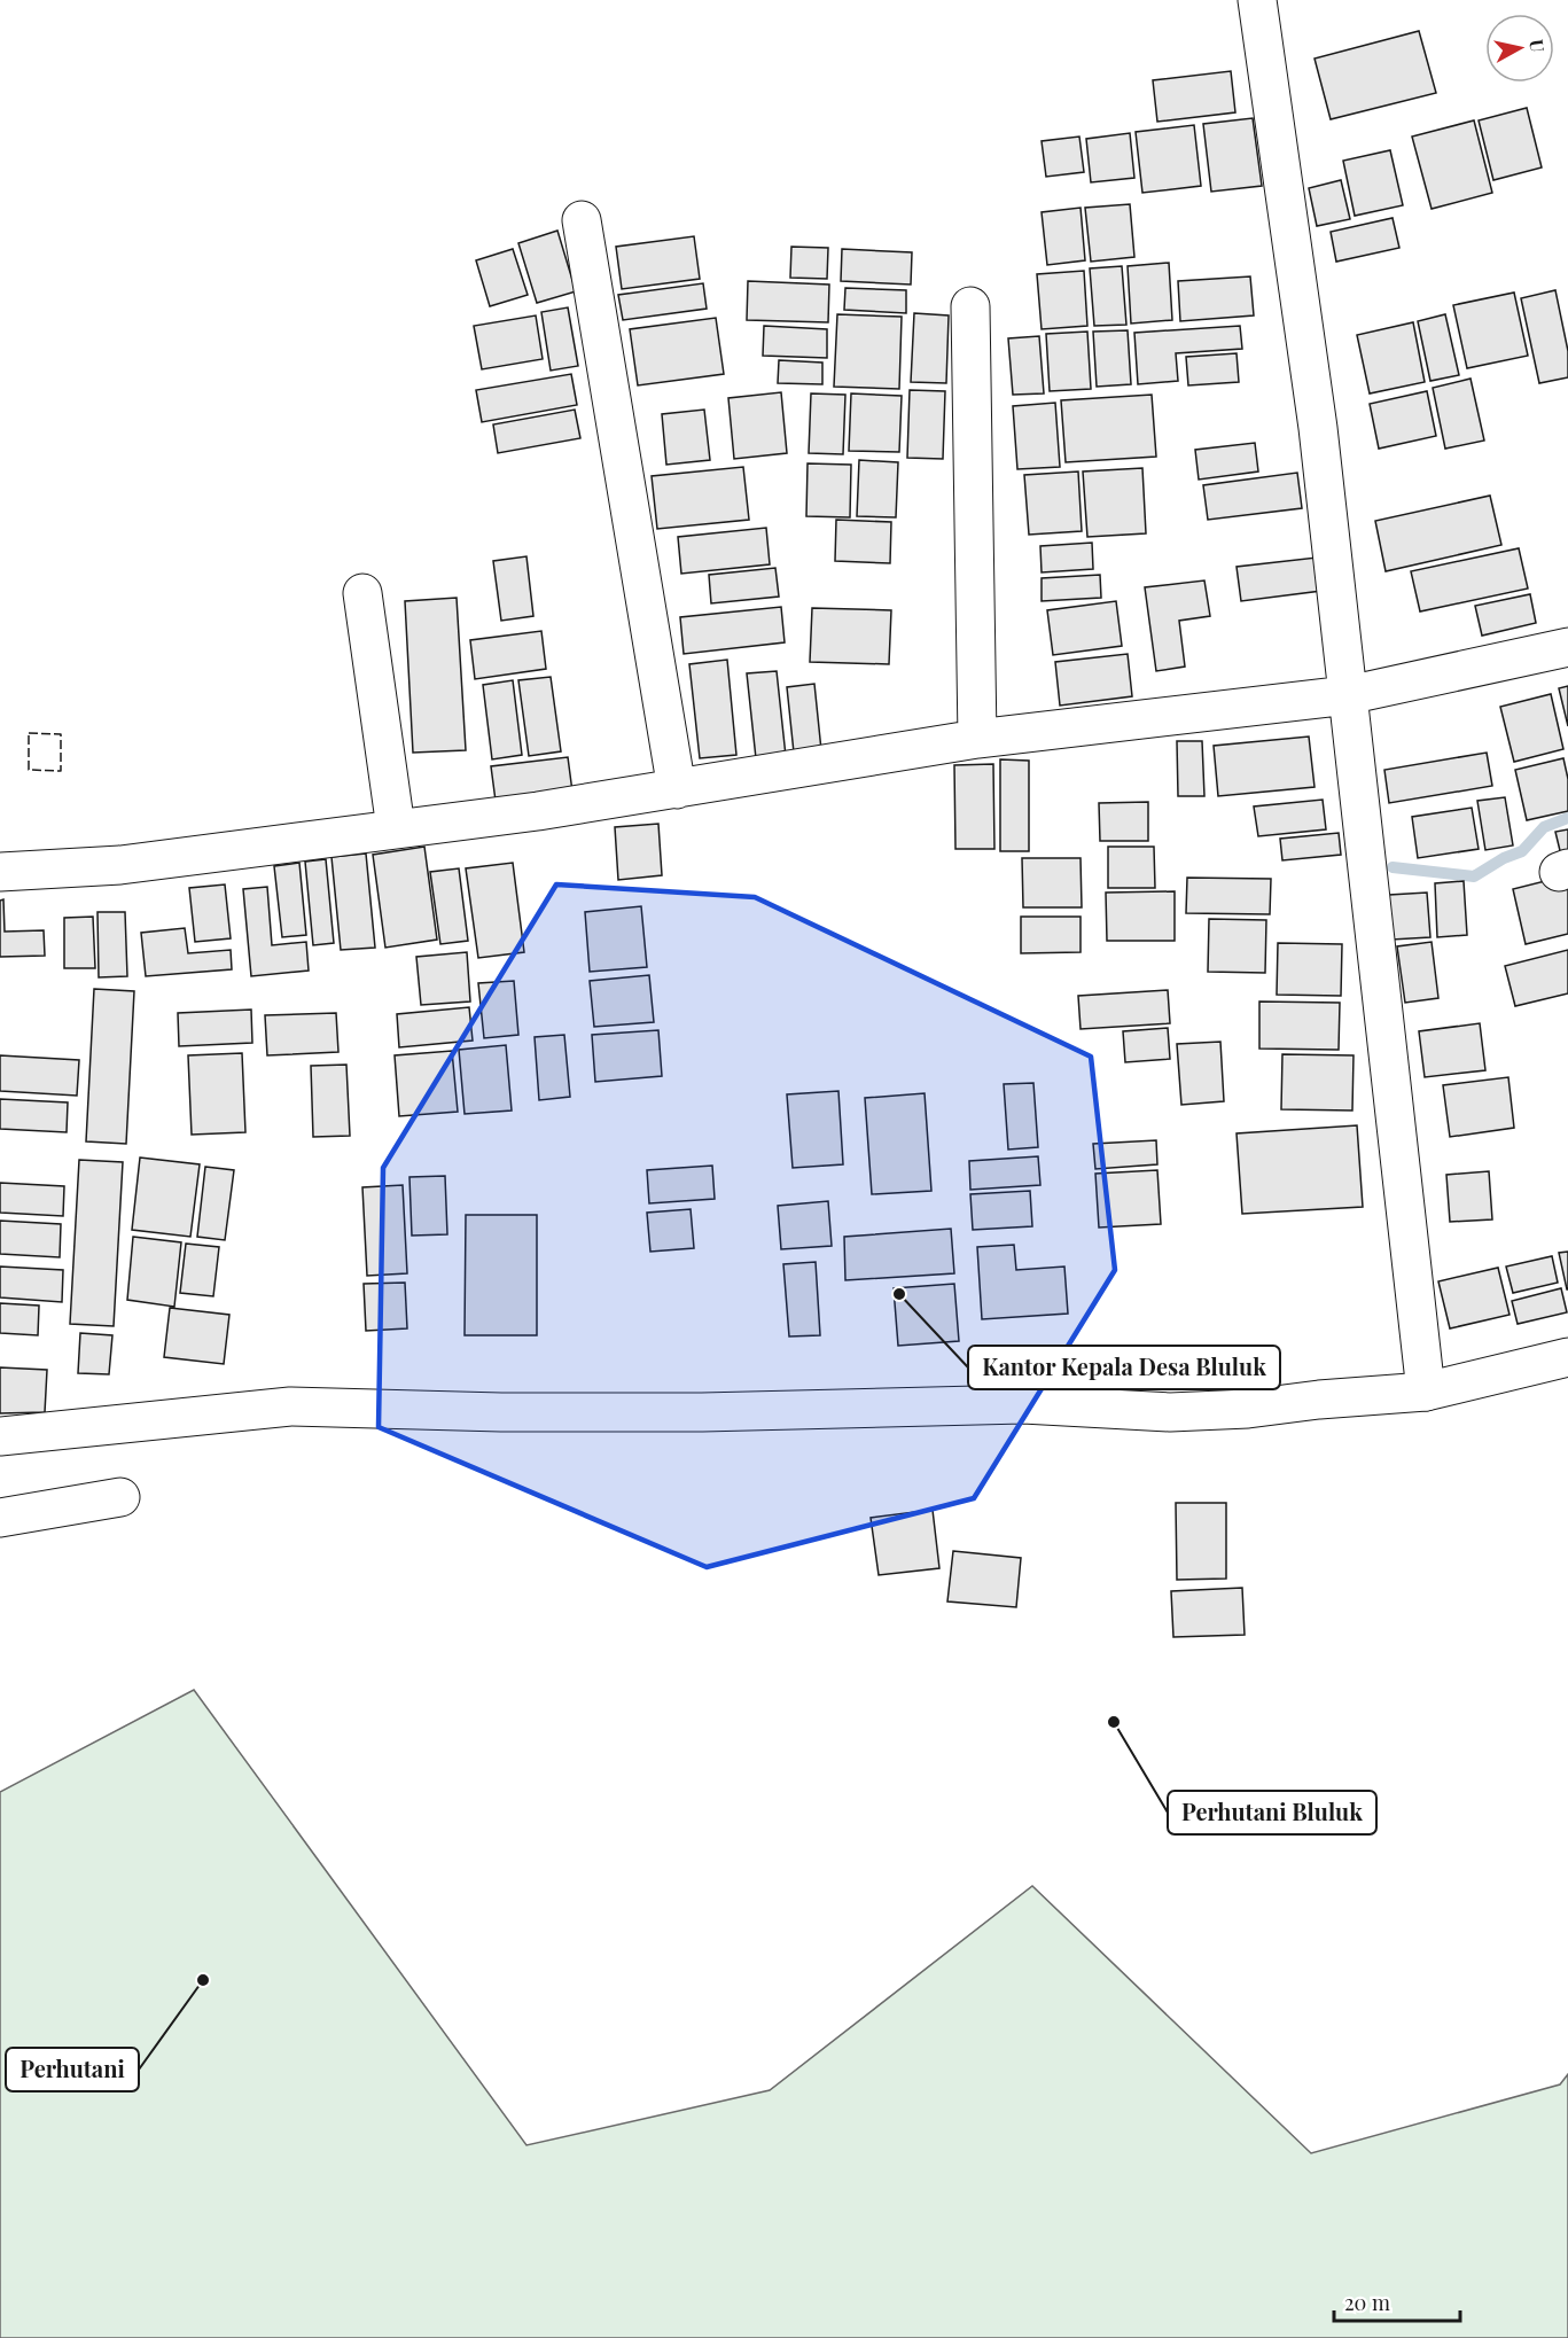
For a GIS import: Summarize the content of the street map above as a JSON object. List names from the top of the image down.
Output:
{
  "places": ["Kantor Kepala Desa Bluluk", "Perhutani Bluluk", "Perhutani"],
  "scale_bar": "20 m",
  "north": "right"
}
